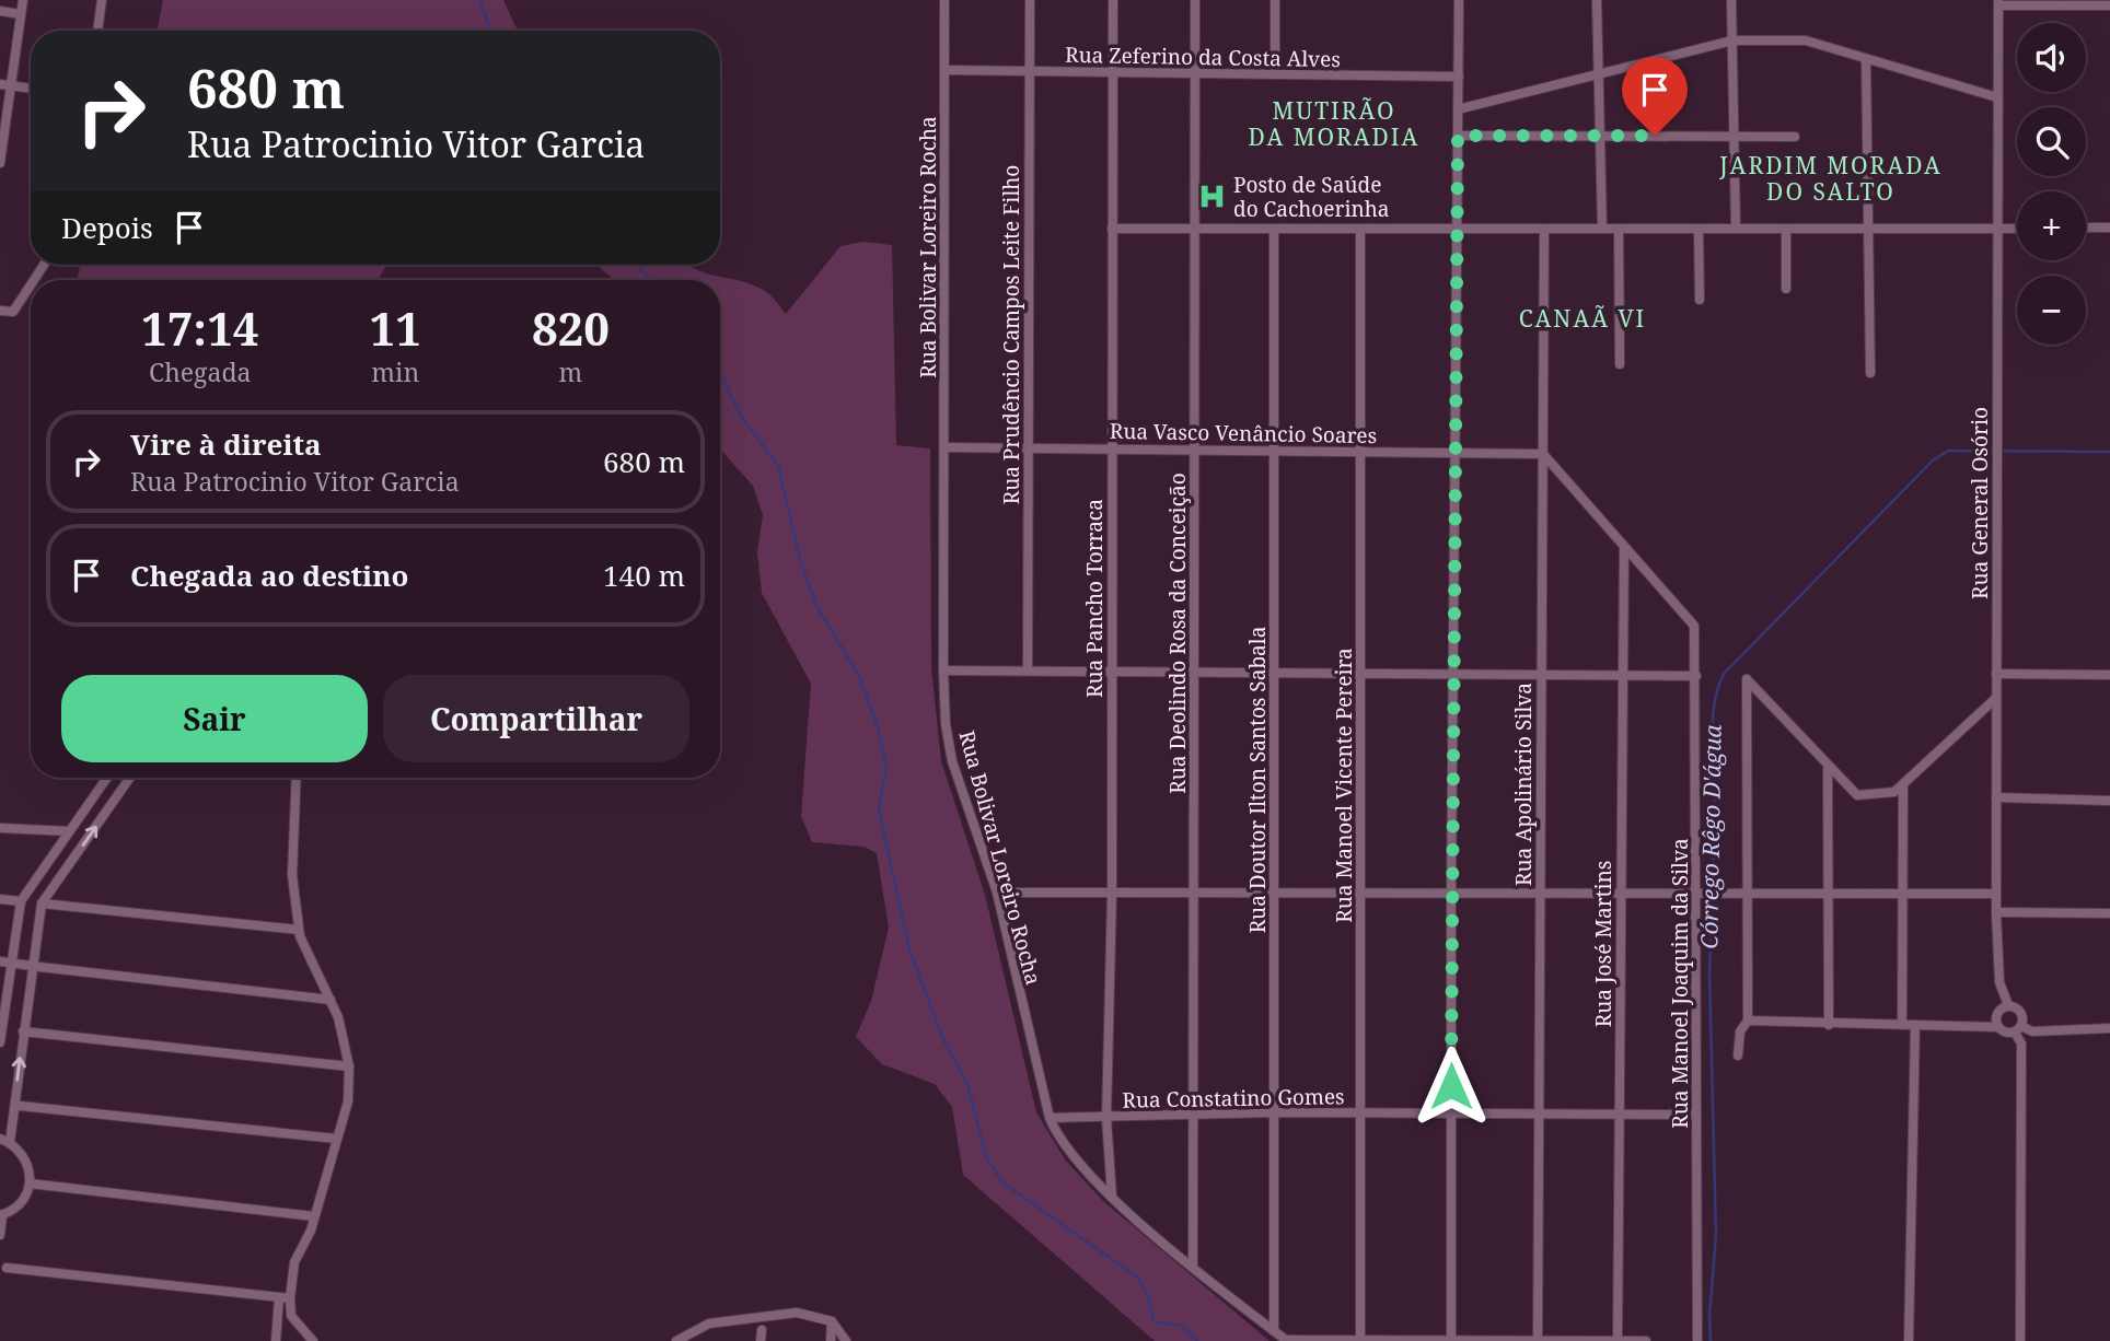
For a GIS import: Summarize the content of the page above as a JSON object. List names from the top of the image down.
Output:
{
  "streets": {
    "street": [
      "Rua Zeferino da Costa Alves",
      "Rua Bolivar Loreiro Rocha",
      "Rua Prudêncio Campos Leite Filho",
      "Rua Vasco Venâncio Soares",
      "Rua General Osório",
      "Rua Pancho Torraca",
      "Rua Deolindo Rosa da Conceição",
      "Rua Doutor Ilton Santos Sabala",
      "Rua Apolinário Silva",
      "Rua Manoel Vicente Pereira",
      "Rua José Martins",
      "Rua Manoel Joaquim da Silva",
      "Rua Constatino Gomes"
    ]
  },
  "crossings": [
    ["Rua Zeferino da Costa Alves", "Rua Bolivar Loreiro Rocha"],
    ["Rua Zeferino da Costa Alves", "Rua Prudêncio Campos Leite Filho"],
    ["Rua Zeferino da Costa Alves", "Rua Pancho Torraca"],
    ["Rua Zeferino da Costa Alves", "Rua Deolindo Rosa da Conceição"],
    ["Rua Bolivar Loreiro Rocha", "Rua Vasco Venâncio Soares"],
    ["Rua Bolivar Loreiro Rocha", "Rua Pancho Torraca"],
    ["Rua Bolivar Loreiro Rocha", "Rua Deolindo Rosa da Conceição"],
    ["Rua Bolivar Loreiro Rocha", "Rua Doutor Ilton Santos Sabala"],
    ["Rua Bolivar Loreiro Rocha", "Rua Constatino Gomes"],
    ["Rua Prudêncio Campos Leite Filho", "Rua Vasco Venâncio Soares"],
    ["Rua Vasco Venâncio Soares", "Rua Pancho Torraca"],
    ["Rua Vasco Venâncio Soares", "Rua Deolindo Rosa da Conceição"],
    ["Rua Vasco Venâncio Soares", "Rua Doutor Ilton Santos Sabala"],
    ["Rua Vasco Venâncio Soares", "Rua Apolinário Silva"],
    ["Rua Vasco Venâncio Soares", "Rua Manoel Vicente Pereira"],
    ["Rua Pancho Torraca", "Rua Constatino Gomes"],
    ["Rua Deolindo Rosa da Conceição", "Rua Constatino Gomes"],
    ["Rua Doutor Ilton Santos Sabala", "Rua Constatino Gomes"],
    ["Rua Manoel Vicente Pereira", "Rua Constatino Gomes"],
    ["Rua José Martins", "Rua Manoel Joaquim da Silva"]
  ],
  "districts": ["MUTIRÃO DA MORADIA", "JARDIM MORADA DO SALTO", "CANAÃ VI"],
  "water": ["Córrego Rêgo D'água"],
  "places": {
    "hospital": ["Posto de Saúde do Cachoerinha"]
  },
  "page": {
    "map_buttons": ["+", "−"],
    "turn": ["680 m", "Rua Patrocinio Vitor Garcia"],
    "then": "Depois",
    "eta": [
      "17:14",
      "Chegada",
      "11",
      "min",
      "820",
      "m"
    ],
    "list": [
      {
        "name": "Vire à direita",
        "note": "Rua Patrocinio Vitor Garcia",
        "value": "680 m"
      },
      {
        "name": "Chegada ao destino",
        "value": "140 m"
      }
    ],
    "buttons": ["Sair", "Compartilhar"]
  }
}
